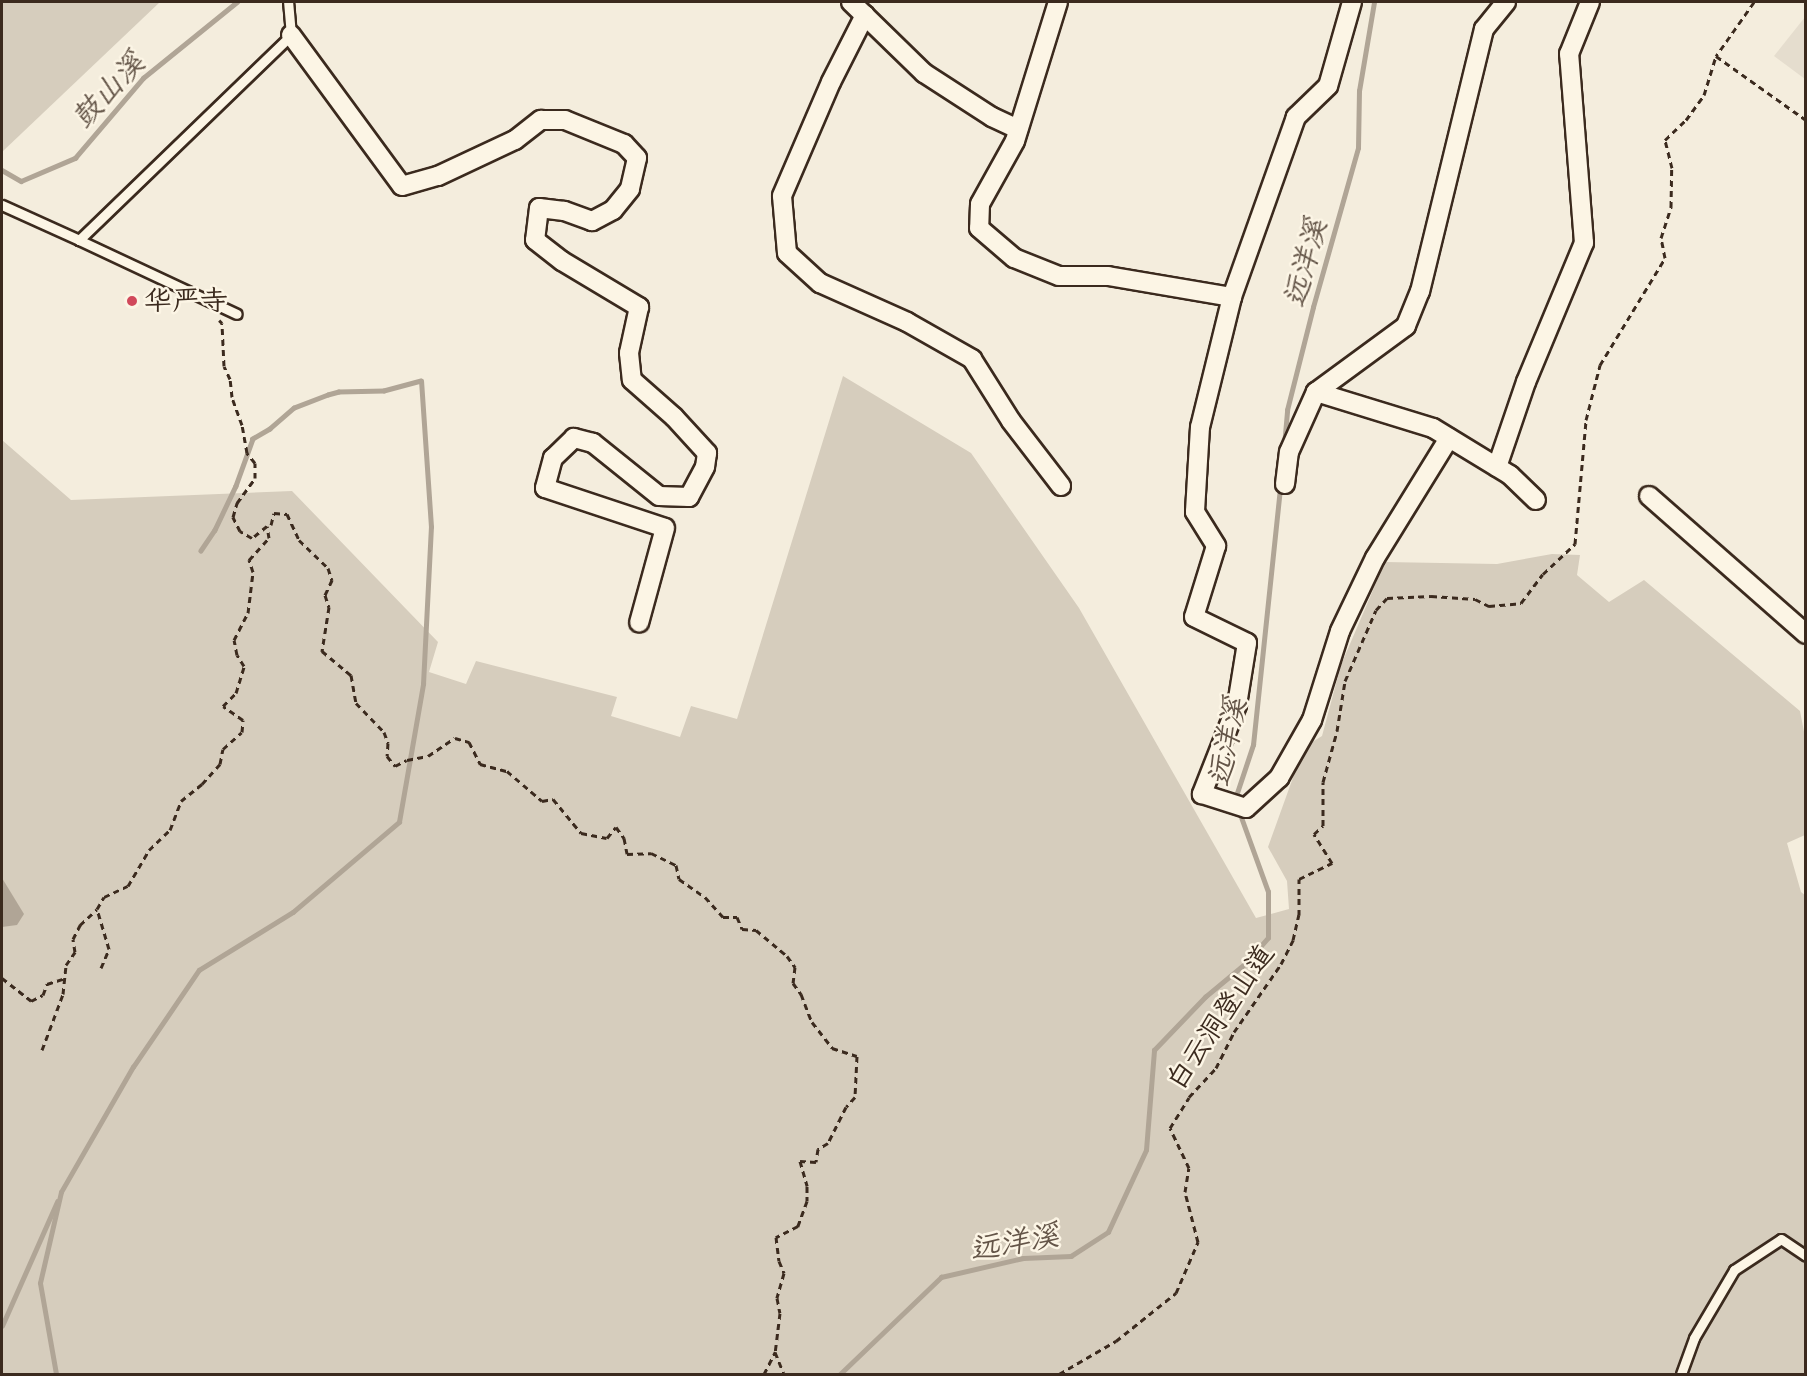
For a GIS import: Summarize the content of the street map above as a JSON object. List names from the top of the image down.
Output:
{
  "streets": {
    "path": ["白云洞登山道"]
  },
  "water": ["鼓山溪", "远洋溪"],
  "places": ["华严寺"]
}
